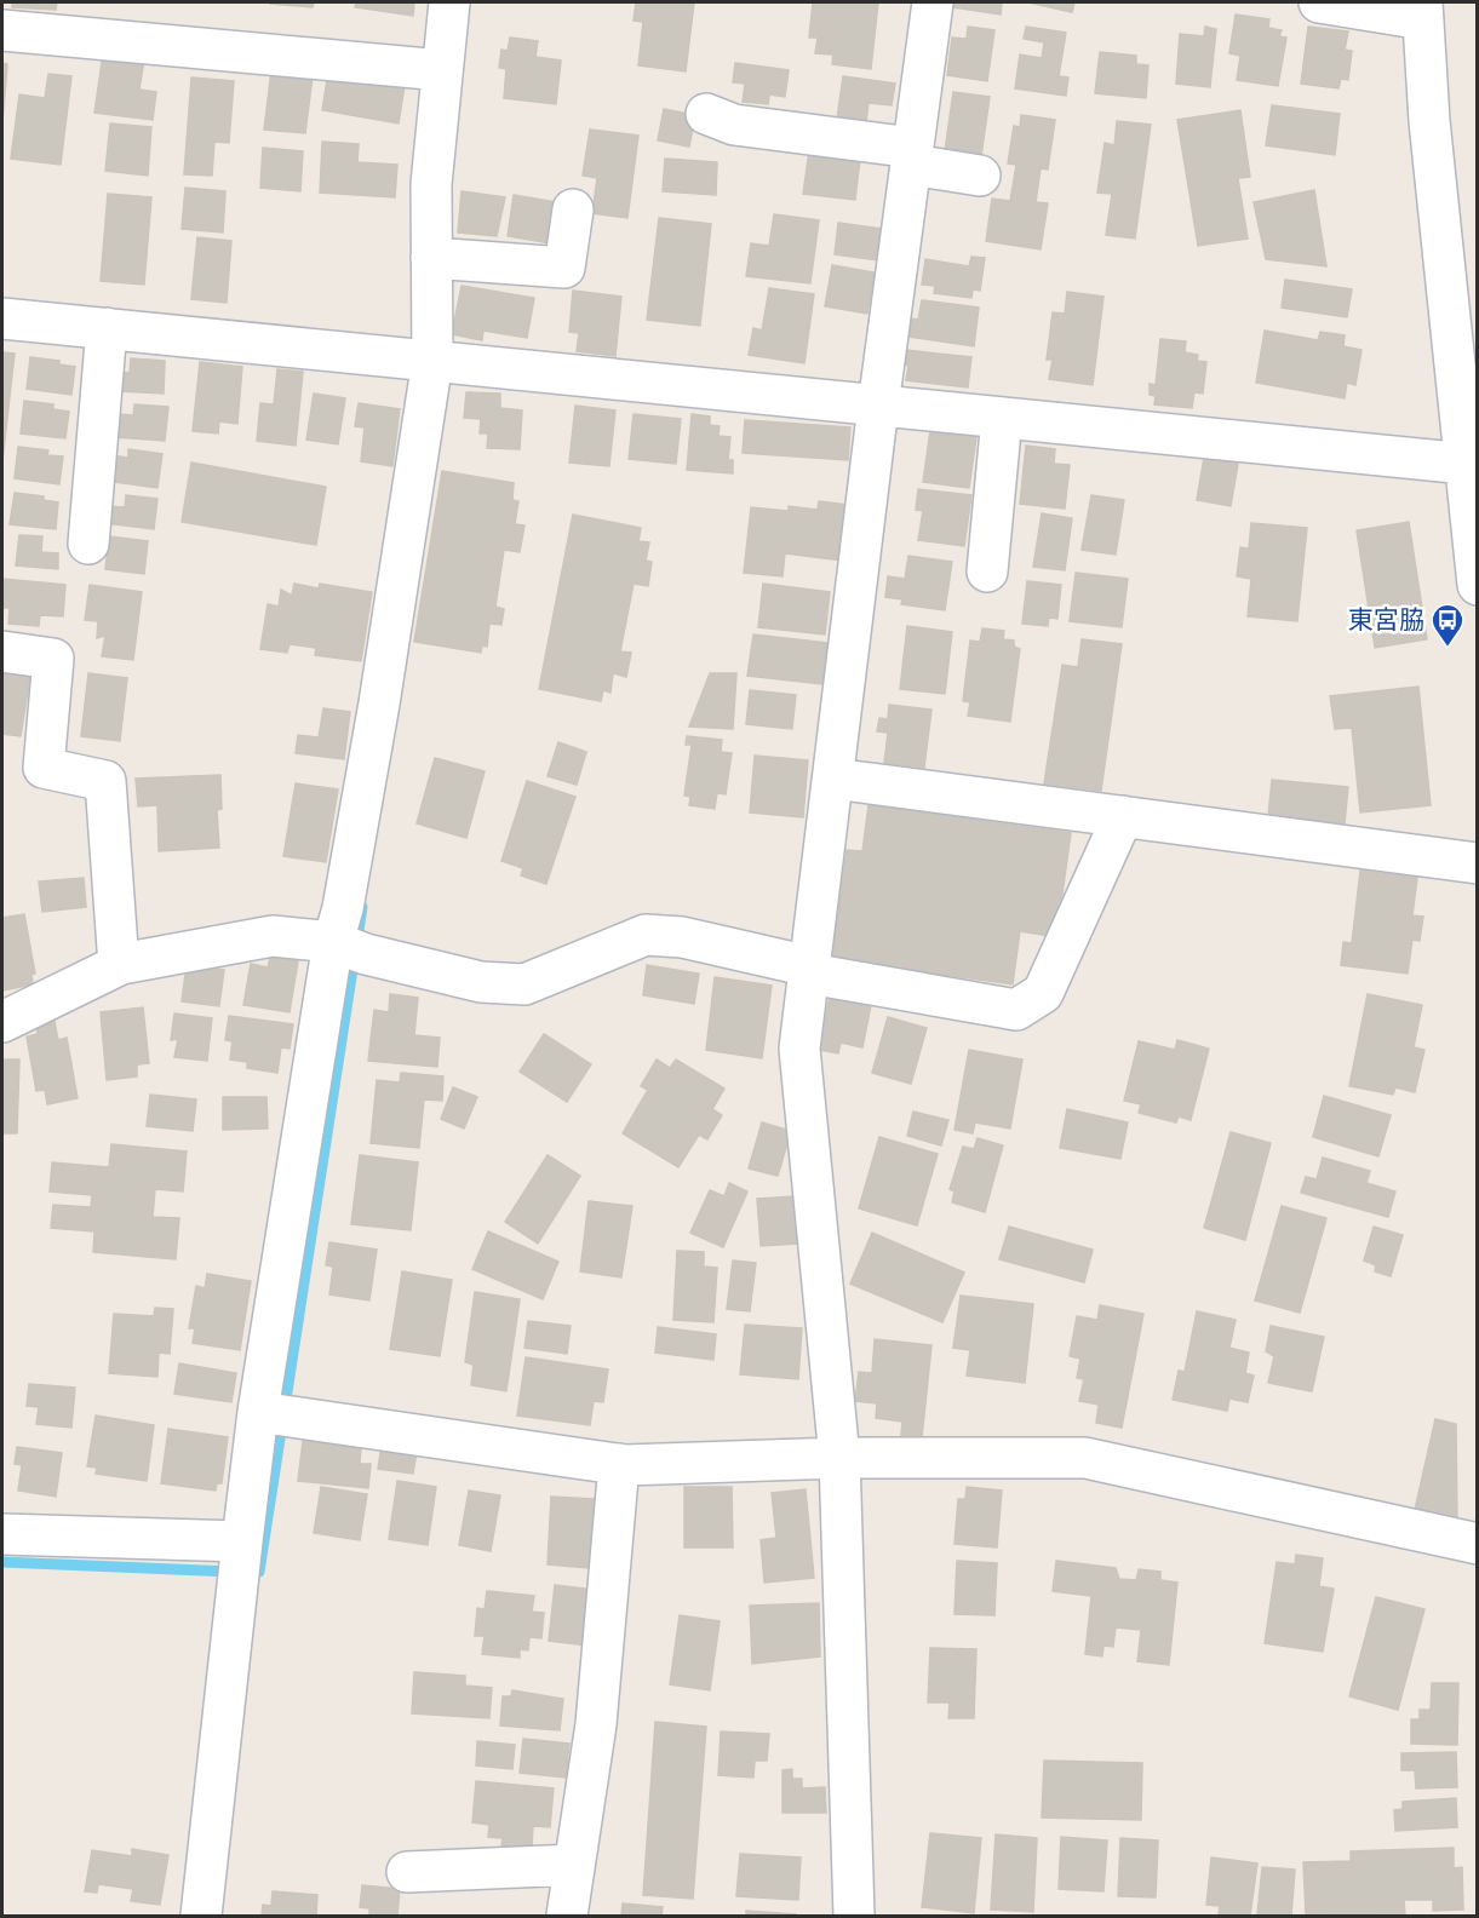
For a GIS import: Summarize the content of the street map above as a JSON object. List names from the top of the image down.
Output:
{
  "places": {
    "bus stop": ["東宮脇"]
  }
}
